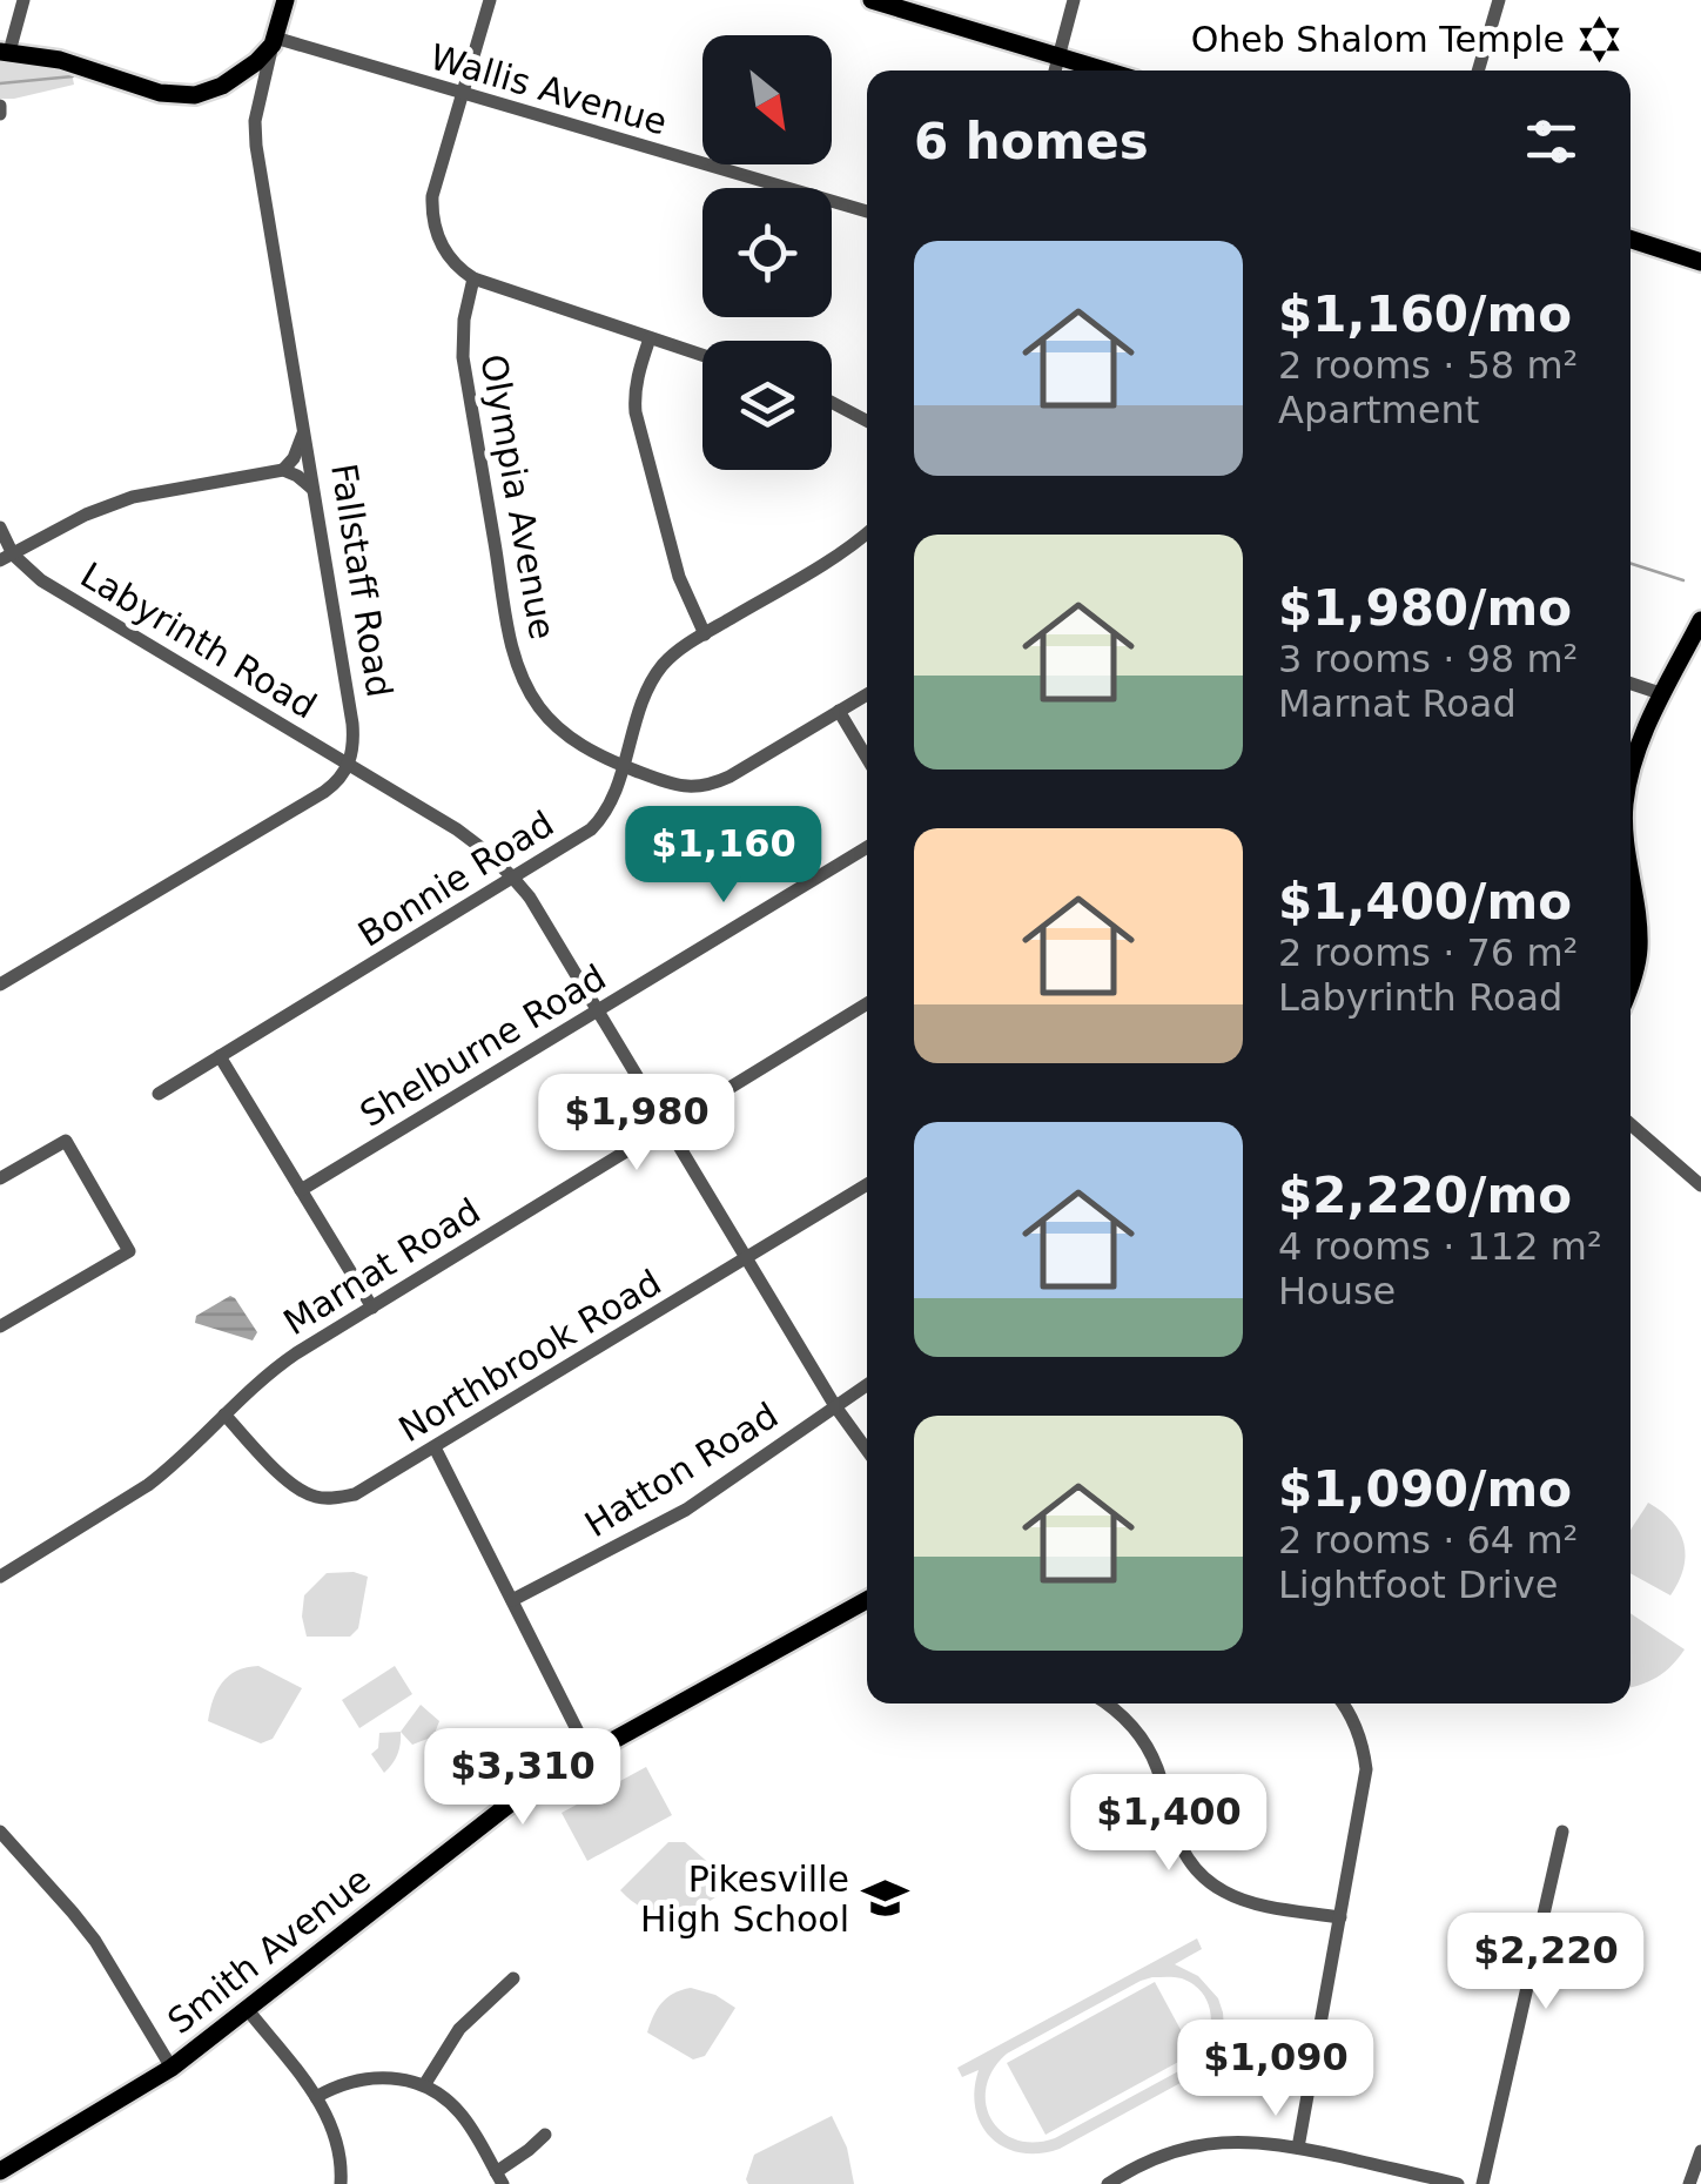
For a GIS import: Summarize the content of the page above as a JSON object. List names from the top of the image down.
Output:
{
  "streets": {
    "main road": ["Fallstaff Road", "Smith Avenue"],
    "street": [
      "Wallis Avenue",
      "Olympia Avenue",
      "Labyrinth Road",
      "Bonnie Road",
      "Shelburne Road",
      "Marnat Road",
      "Northbrook Road",
      "Hatton Road"
    ]
  },
  "crossings": [
    ["Wallis Avenue", "Fallstaff Road"],
    ["Olympia Avenue", "Bonnie Road"],
    ["Fallstaff Road", "Labyrinth Road"],
    ["Labyrinth Road", "Bonnie Road"],
    ["Labyrinth Road", "Shelburne Road"],
    ["Labyrinth Road", "Marnat Road"],
    ["Labyrinth Road", "Northbrook Road"],
    ["Labyrinth Road", "Hatton Road"],
    ["Marnat Road", "Northbrook Road"]
  ],
  "places": {
    "synagogue": ["Oheb Shalom Temple"],
    "school or university": ["Pikesville High School"]
  },
  "north": "bottom right",
  "page": {
    "heading": "6 homes",
    "list": [
      {
        "name": "$1,160/mo",
        "note": "2 rooms · 58 m² · Apartment"
      },
      {
        "name": "$1,980/mo",
        "note": "3 rooms · 98 m² · Marnat Road"
      },
      {
        "name": "$1,400/mo",
        "note": "2 rooms · 76 m² · Labyrinth Road"
      },
      {
        "name": "$2,220/mo",
        "note": "4 rooms · 112 m² · House"
      },
      {
        "name": "$1,090/mo",
        "note": "2 rooms · 64 m² · Lightfoot Drive"
      }
    ],
    "price": [
      "$1,160",
      "$1,980",
      "$3,310",
      "$1,400",
      "$2,220",
      "$1,090"
    ]
  }
}
